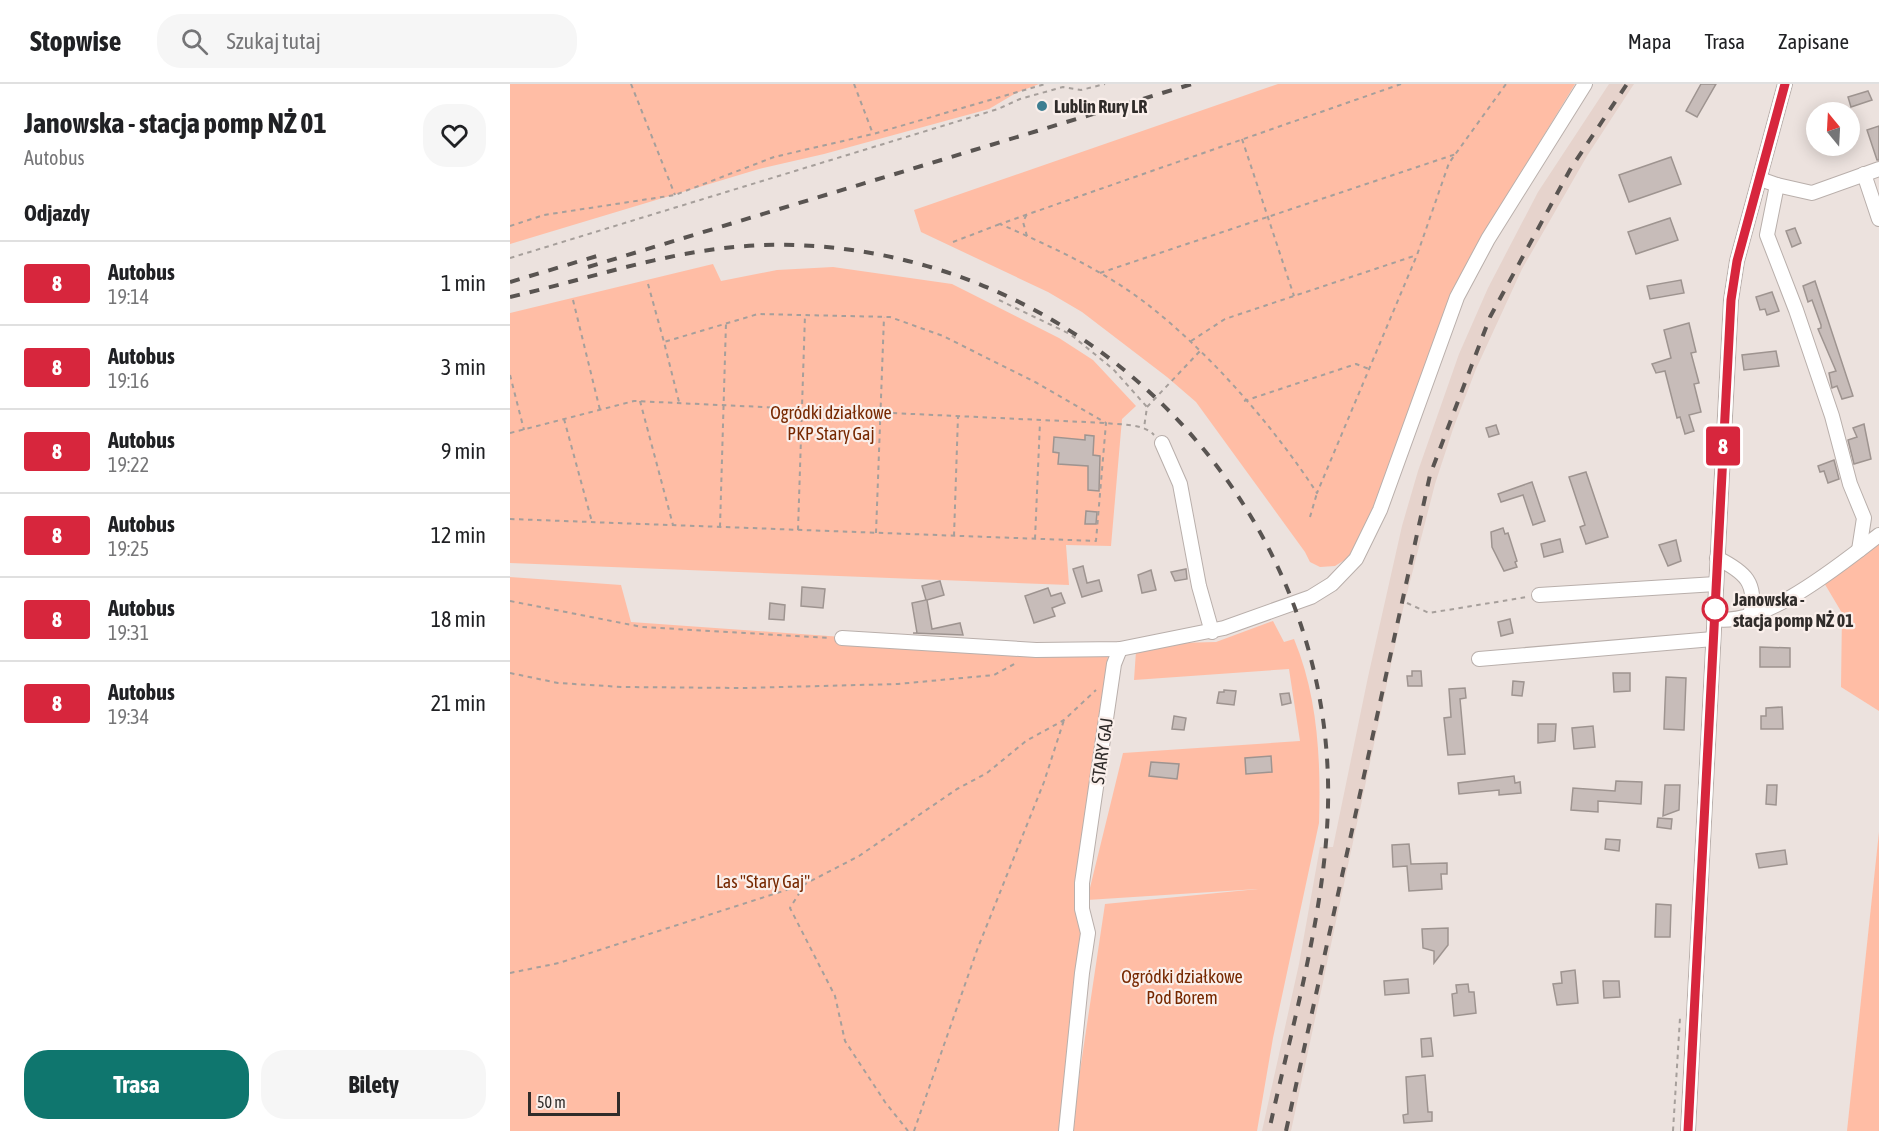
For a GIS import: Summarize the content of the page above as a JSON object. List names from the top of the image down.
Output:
{
  "streets": {
    "street": ["STARY GAJ"]
  },
  "parks": ["Ogródki działkowe PKP Stary Gaj", "Las \"Stary Gaj\"", "Ogródki działkowe Pod Borem"],
  "places": ["Lublin Rury LR", "Janowska - stacja pomp NŻ 01"],
  "lines": ["bus line 8"],
  "scale_bar": "50 m",
  "north": "top",
  "page": {
    "header": "Stopwise",
    "search": "Szukaj tutaj",
    "nav": ["Mapa", "Trasa", "Zapisane"],
    "heading": [
      ["Janowska - stacja pomp NŻ 01", "Autobus"],
      "Odjazdy"
    ],
    "on_map": "8",
    "list": [
      {
        "mark": "8",
        "name": "Autobus",
        "note": "19:14",
        "value": "1 min"
      },
      {
        "mark": "8",
        "name": "Autobus",
        "note": "19:16",
        "value": "3 min"
      },
      {
        "mark": "8",
        "name": "Autobus",
        "note": "19:22",
        "value": "9 min"
      },
      {
        "mark": "8",
        "name": "Autobus",
        "note": "19:25",
        "value": "12 min"
      },
      {
        "mark": "8",
        "name": "Autobus",
        "note": "19:31",
        "value": "18 min"
      },
      {
        "mark": "8",
        "name": "Autobus",
        "note": "19:34",
        "value": "21 min"
      }
    ],
    "buttons": ["Trasa", "Bilety"],
    "scale": "50 m"
  }
}
